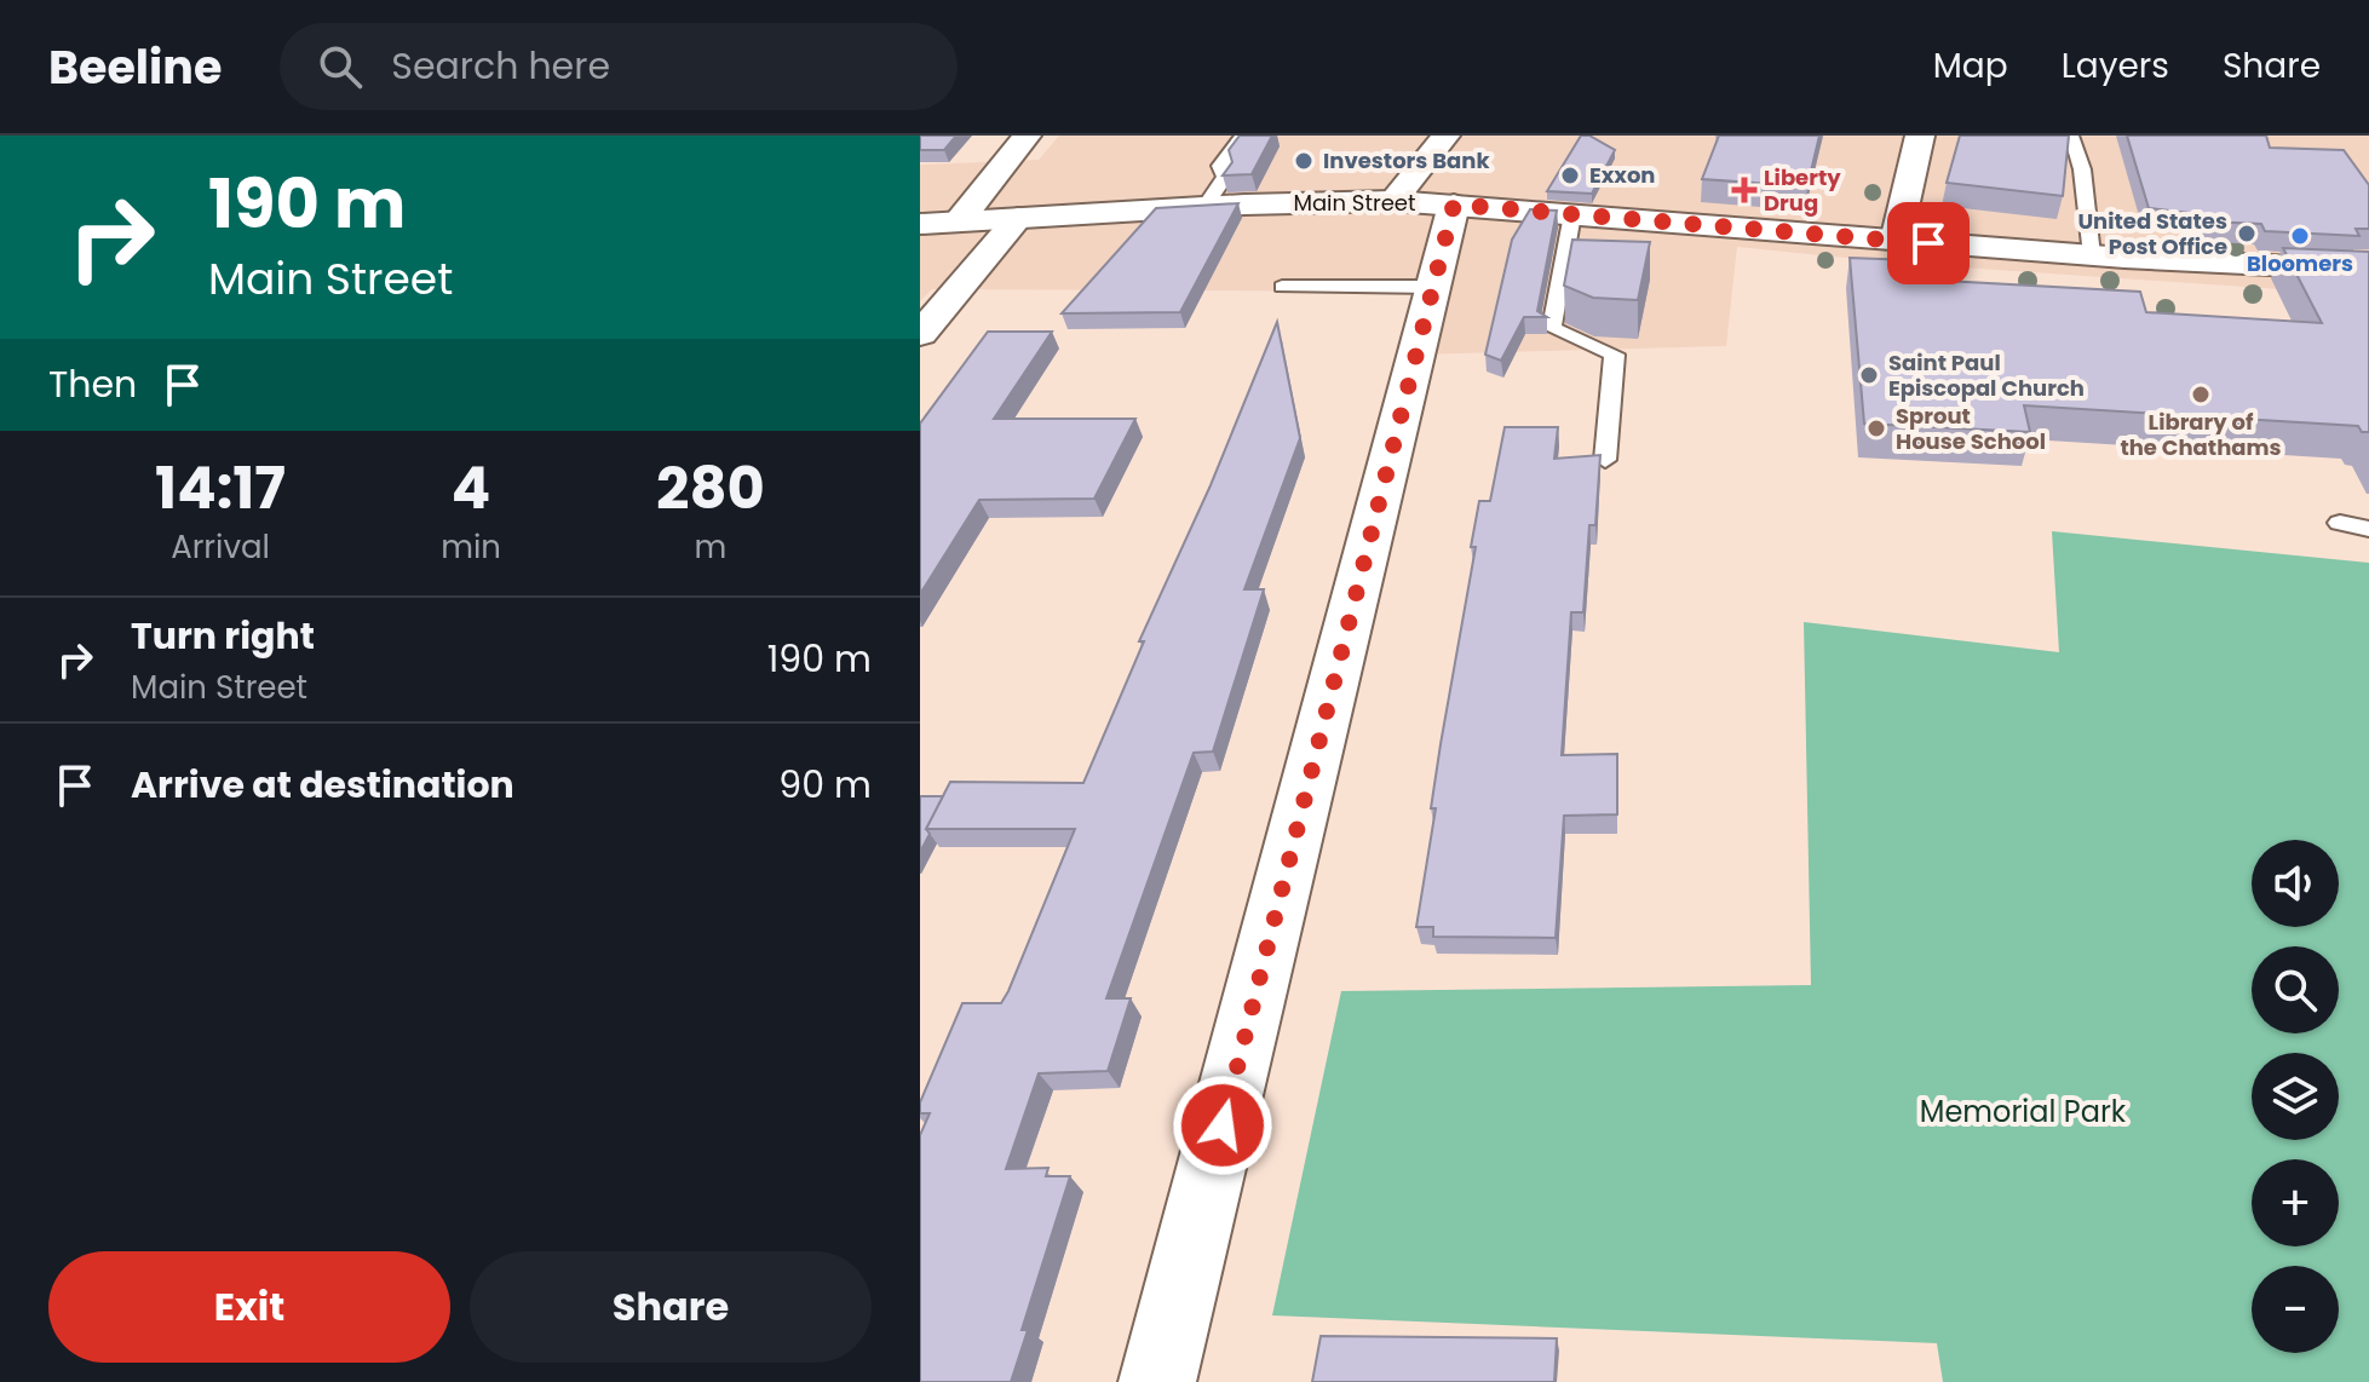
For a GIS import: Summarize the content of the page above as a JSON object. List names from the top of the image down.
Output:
{
  "streets": {
    "street": ["Main Street"]
  },
  "parks": ["Memorial Park"],
  "places": {
    "other": [
      "Investors Bank",
      "Exxon",
      "United States Post Office",
      "Bloomers",
      "Saint Paul Episcopal Church",
      "Library of the Chathams",
      "Sprout House School"
    ],
    "health": ["Liberty Drug"]
  },
  "page": {
    "header": "Beeline",
    "search": "Search here",
    "nav": ["Map", "Layers", "Share"],
    "turn": ["190 m", "Main Street"],
    "then": "Then",
    "eta": [
      "14:17",
      "Arrival",
      "4",
      "min",
      "280",
      "m"
    ],
    "list": [
      {
        "name": "Turn right",
        "note": "Main Street",
        "value": "190 m"
      },
      {
        "name": "Arrive at destination",
        "value": "90 m"
      }
    ],
    "map_buttons": ["+", "−"],
    "buttons": ["Exit", "Share"]
  }
}
